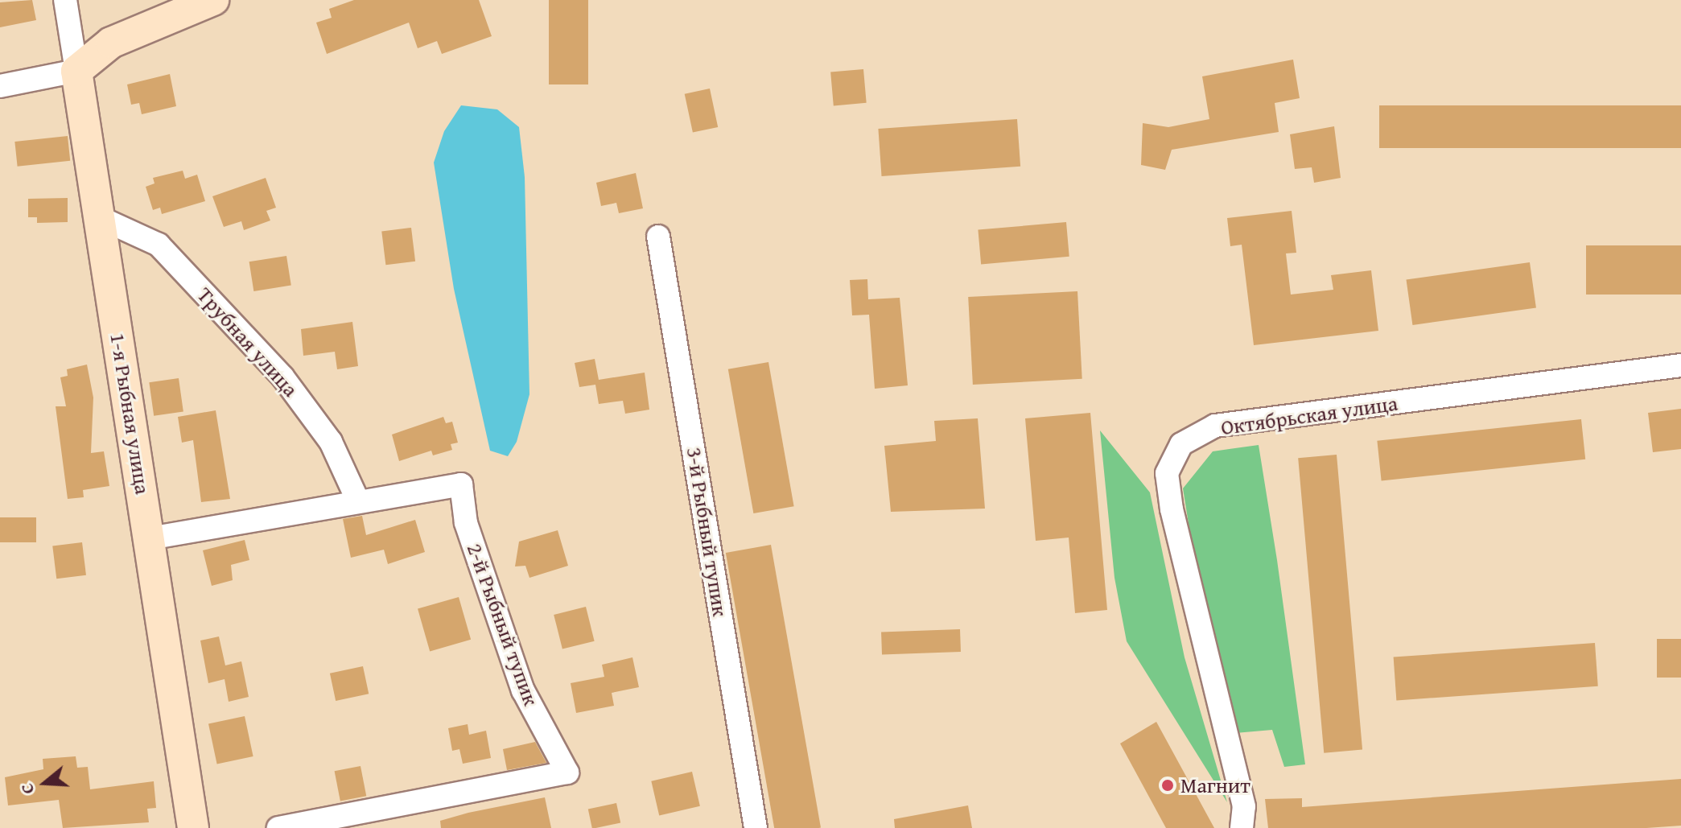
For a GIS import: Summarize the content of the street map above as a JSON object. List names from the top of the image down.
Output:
{
  "streets": {
    "street": [
      "Трубная улица",
      "1-я Рыбная улица",
      "Октябрьская улица",
      "3-й Рыбный тупик",
      "2-й Рыбный тупик"
    ]
  },
  "crossings": [
    ["Трубная улица", "1-я Рыбная улица"],
    ["Трубная улица", "2-й Рыбный тупик"]
  ],
  "places": ["Магнит"],
  "north": "left"
}
